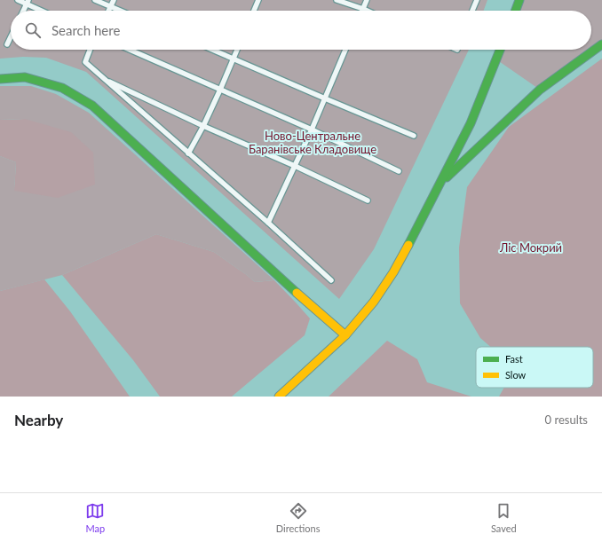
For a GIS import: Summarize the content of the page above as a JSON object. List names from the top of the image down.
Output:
{
  "parks": ["Ново-Центральне Баранівське Кладовище", "Ліс Мокрий"],
  "legend": ["Fast", "Slow"],
  "page": {
    "search": "Search here",
    "heading": ["Nearby", "0 results"],
    "nav": ["Map", "Directions", "Saved"]
  }
}
